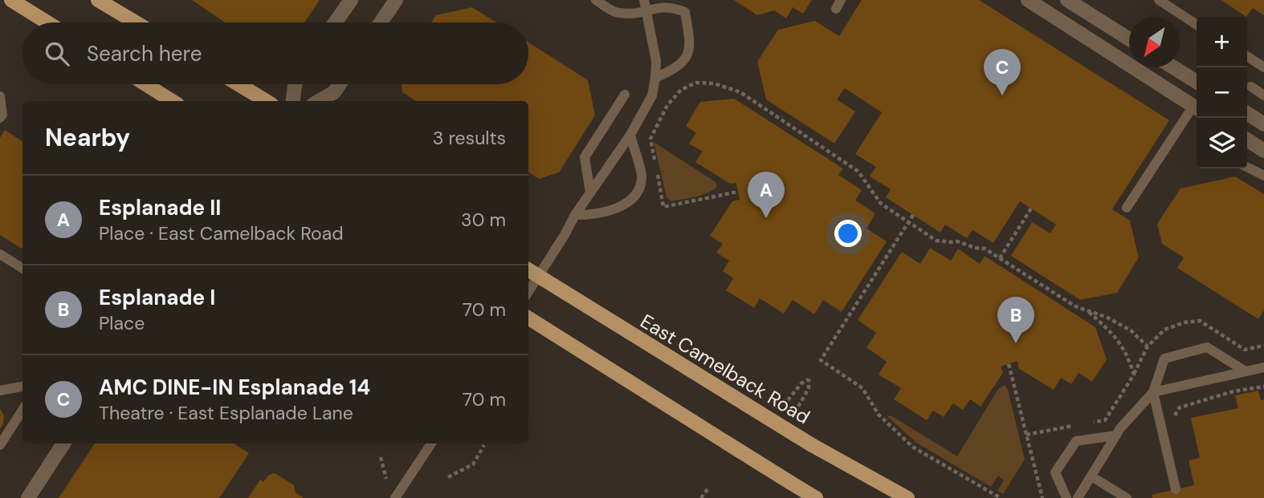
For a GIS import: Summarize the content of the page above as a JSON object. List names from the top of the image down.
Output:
{
  "streets": {
    "main road": ["East Camelback Road"]
  },
  "north": "bottom left",
  "page": {
    "map_buttons": ["+", "−"],
    "search": "Search here",
    "pins": ["C", "A", "B"],
    "heading": ["Nearby", "3 results"],
    "list": [
      {
        "mark": "A",
        "name": "Esplanade II",
        "note": "Place · East Camelback Road",
        "value": "30 m"
      },
      {
        "mark": "B",
        "name": "Esplanade I",
        "note": "Place",
        "value": "70 m"
      },
      {
        "mark": "C",
        "name": "AMC DINE-IN Esplanade 14",
        "note": "Theatre · East Esplanade Lane",
        "value": "70 m"
      }
    ]
  }
}
